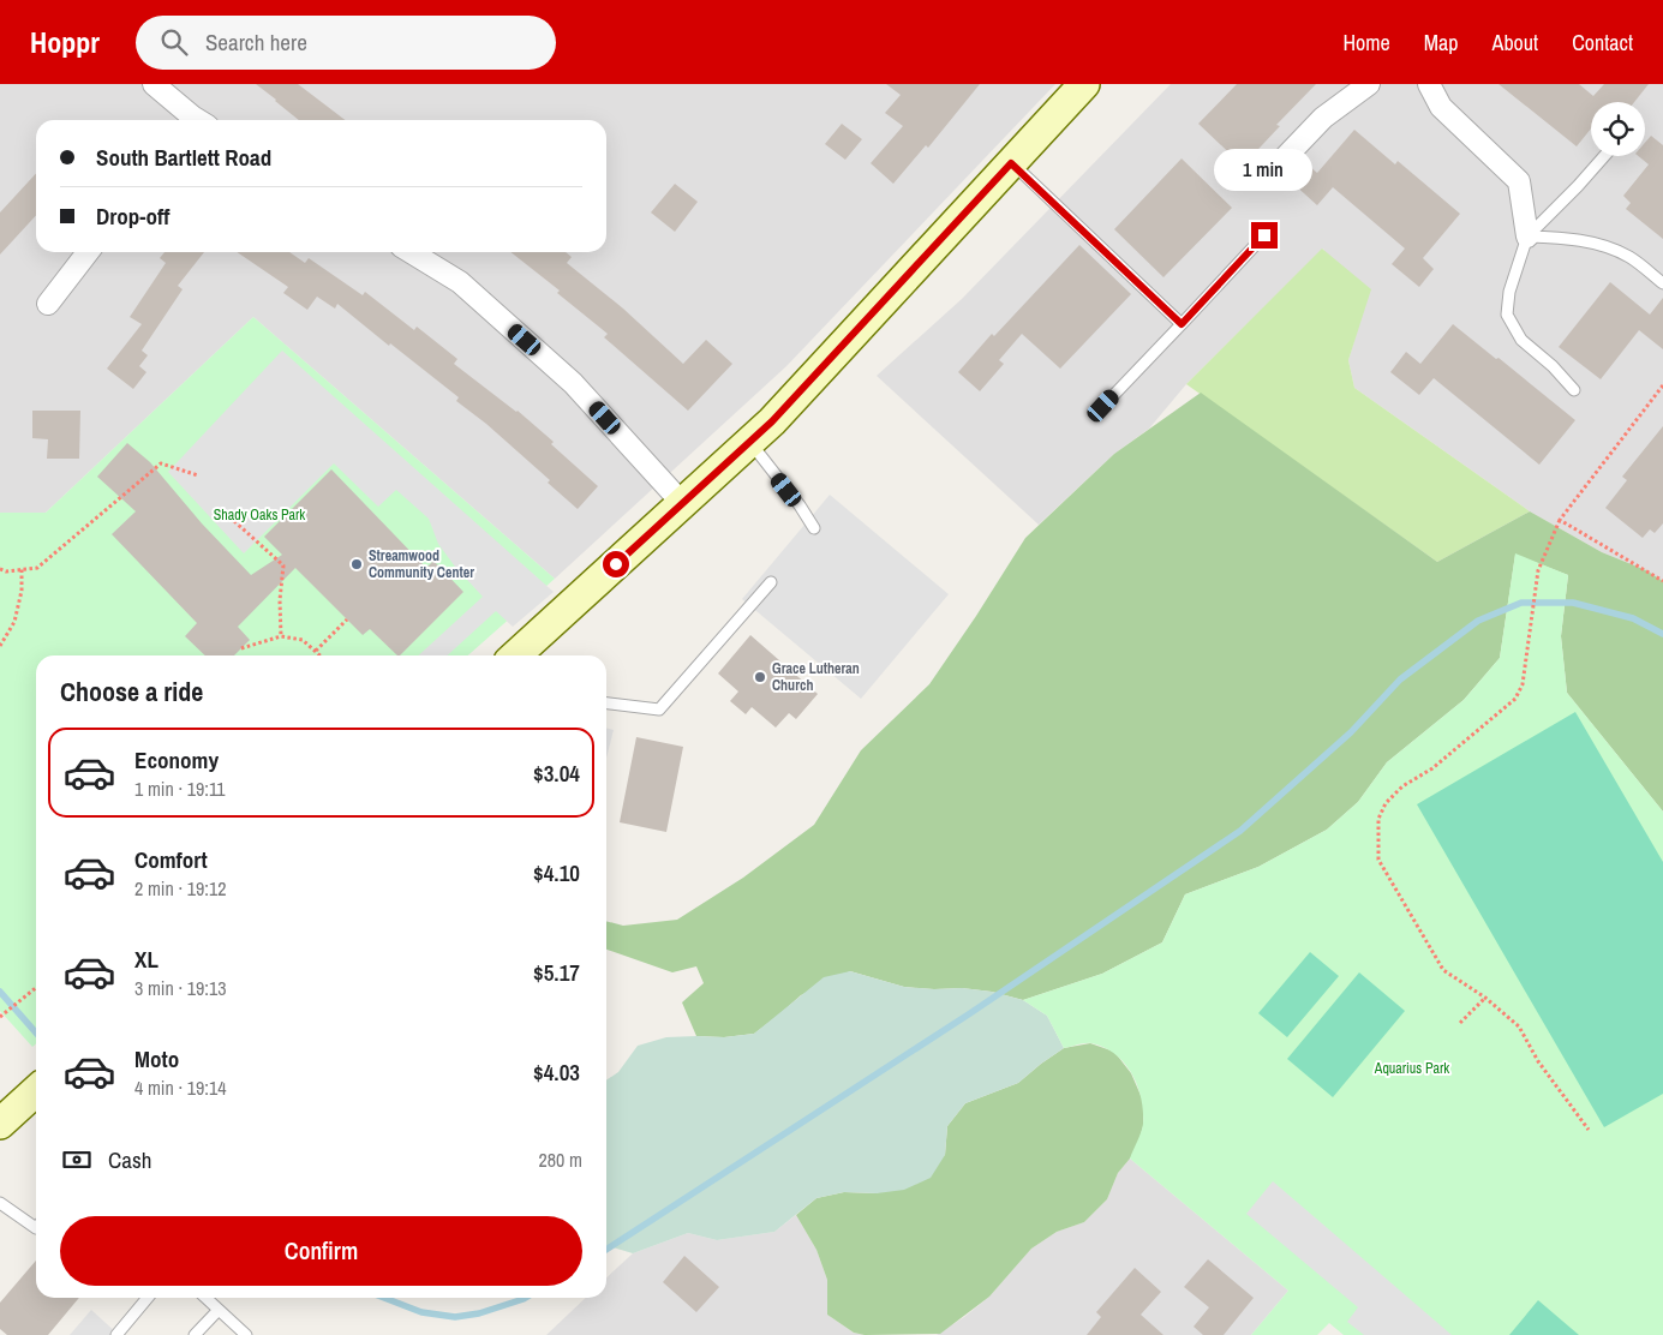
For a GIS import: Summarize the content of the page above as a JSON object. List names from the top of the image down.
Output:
{
  "parks": ["Shady Oaks Park", "Aquarius Park"],
  "places": ["Streamwood Community Center", "Grace Lutheran Church"],
  "page": {
    "header": "Hoppr",
    "search": "Search here",
    "nav": [
      "Home",
      "Map",
      "About",
      "Contact"
    ],
    "banner": ["South Bartlett Road", "Drop-off"],
    "bubble": "1 min",
    "heading": "Choose a ride",
    "list": [
      {
        "name": "Economy",
        "note": "1 min · 19:11",
        "value": "$3.04"
      },
      {
        "name": "Comfort",
        "note": "2 min · 19:12",
        "value": "$4.10"
      },
      {
        "name": "XL",
        "note": "3 min · 19:13",
        "value": "$5.17"
      },
      {
        "name": "Moto",
        "note": "4 min · 19:14",
        "value": "$4.03"
      }
    ],
    "pay": ["Cash", "280 m"],
    "buttons": "Confirm"
  }
}
